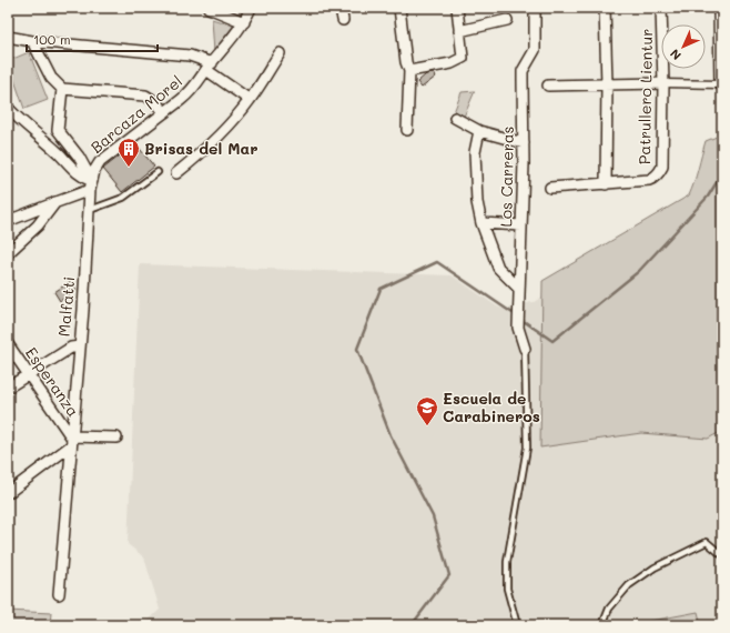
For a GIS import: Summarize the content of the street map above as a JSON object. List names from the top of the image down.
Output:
{
  "streets": {
    "street": [
      "Patrullero Lientur",
      "Barcaza Morel",
      "Los Carreras",
      "Malfatti",
      "Esperanza"
    ]
  },
  "crossings": [
    ["Barcaza Morel", "Malfatti"],
    ["Malfatti", "Esperanza"]
  ],
  "places": {
    "building": ["Brisas del Mar"],
    "school or university": ["Escuela de Carabineros"]
  },
  "scale_bar": "100 m",
  "north": "bottom left"
}
